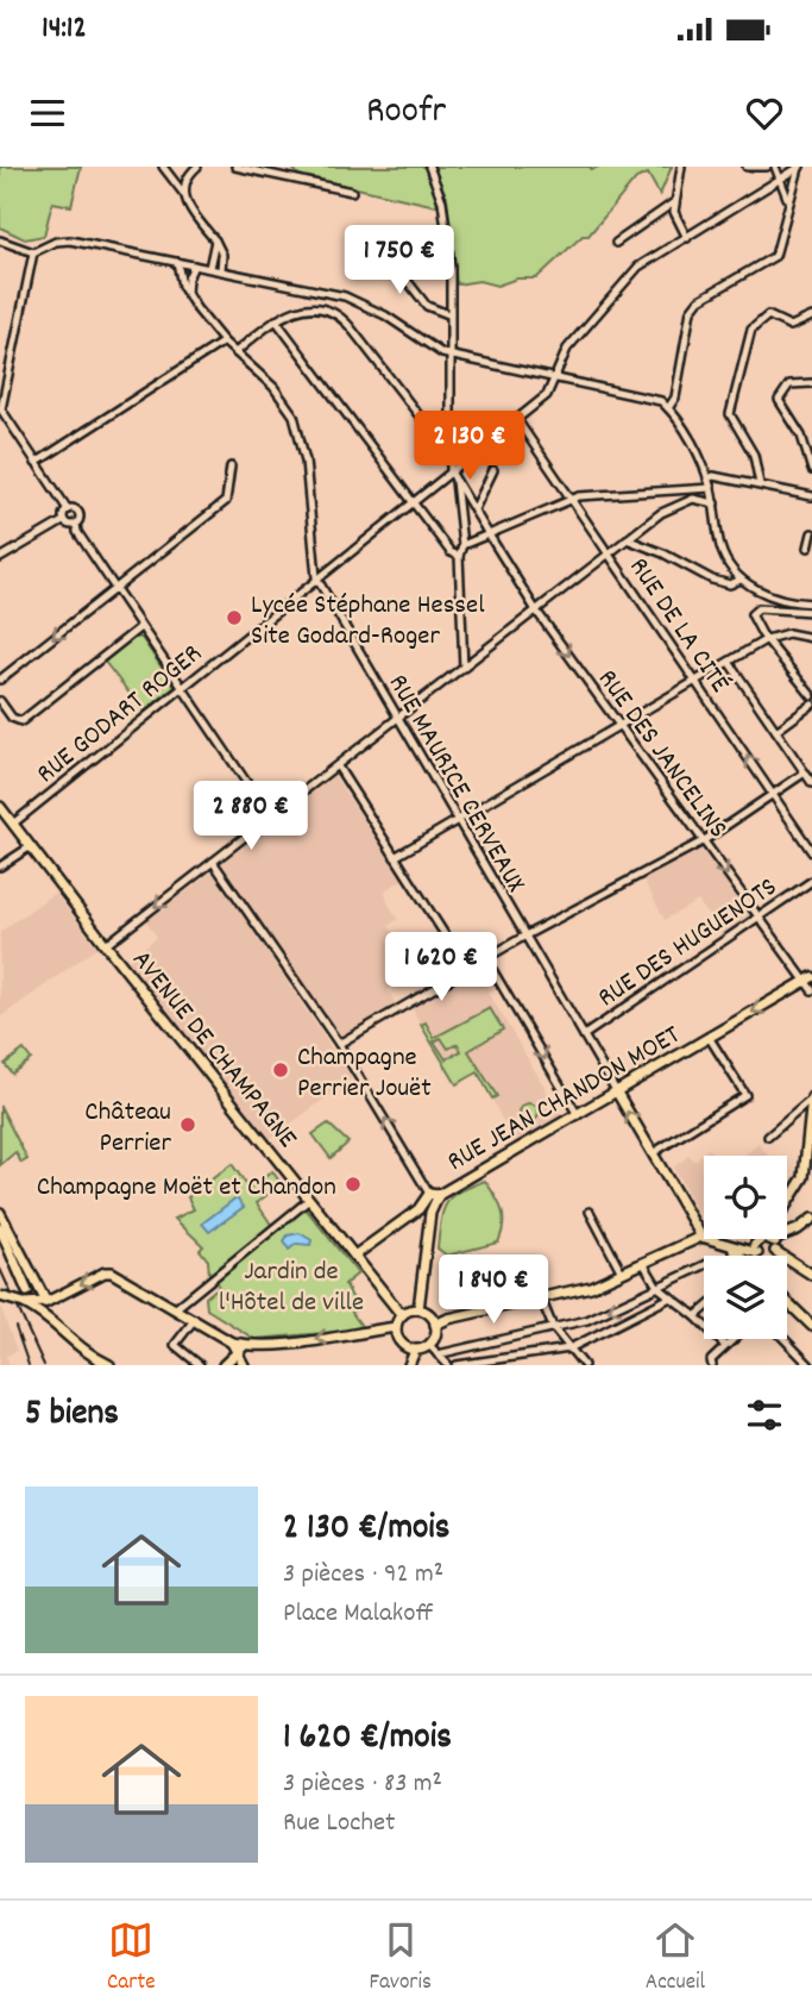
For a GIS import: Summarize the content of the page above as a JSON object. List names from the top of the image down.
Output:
{
  "streets": {
    "main road": ["AVENUE DE CHAMPAGNE", "RUE JEAN CHANDON MOET"],
    "street": [
      "RUE DE LA CITÉ",
      "RUE GODART ROGER",
      "RUE DES JANCELINS",
      "RUE MAURICE CERVEAUX",
      "RUE DES HUGUENOTS"
    ]
  },
  "crossings": [
    ["RUE DE LA CITÉ", "RUE GODART ROGER"],
    ["RUE GODART ROGER", "RUE DES JANCELINS"],
    ["RUE GODART ROGER", "RUE MAURICE CERVEAUX"],
    ["RUE GODART ROGER", "AVENUE DE CHAMPAGNE"],
    ["RUE DES JANCELINS", "RUE DES HUGUENOTS"],
    ["RUE DES JANCELINS", "RUE JEAN CHANDON MOET"],
    ["RUE MAURICE CERVEAUX", "RUE DES HUGUENOTS"],
    ["RUE MAURICE CERVEAUX", "RUE JEAN CHANDON MOET"],
    ["AVENUE DE CHAMPAGNE", "RUE JEAN CHANDON MOET"]
  ],
  "one_way": ["RUE DES JANCELINS"],
  "parks": ["Jardin de l'Hôtel de ville"],
  "places": [
    "Lycée Stéphane Hessel Site Godard-Roger",
    "Champagne Perrier Jouët",
    "Château Perrier",
    "Champagne Moët et Chandon"
  ],
  "page": {
    "status": "14:12",
    "header": "Roofr",
    "price": [
      "1 750 €",
      "2 130 €",
      "2 880 €",
      "1 620 €",
      "1 840 €"
    ],
    "heading": "5 biens",
    "list": [
      {
        "name": "2 130 €/mois",
        "note": "3 pièces · 92 m² · Place Malakoff"
      },
      {
        "name": "1 620 €/mois",
        "note": "3 pièces · 83 m² · Rue Lochet"
      }
    ],
    "tabs": ["Carte", "Favoris", "Accueil"]
  }
}
